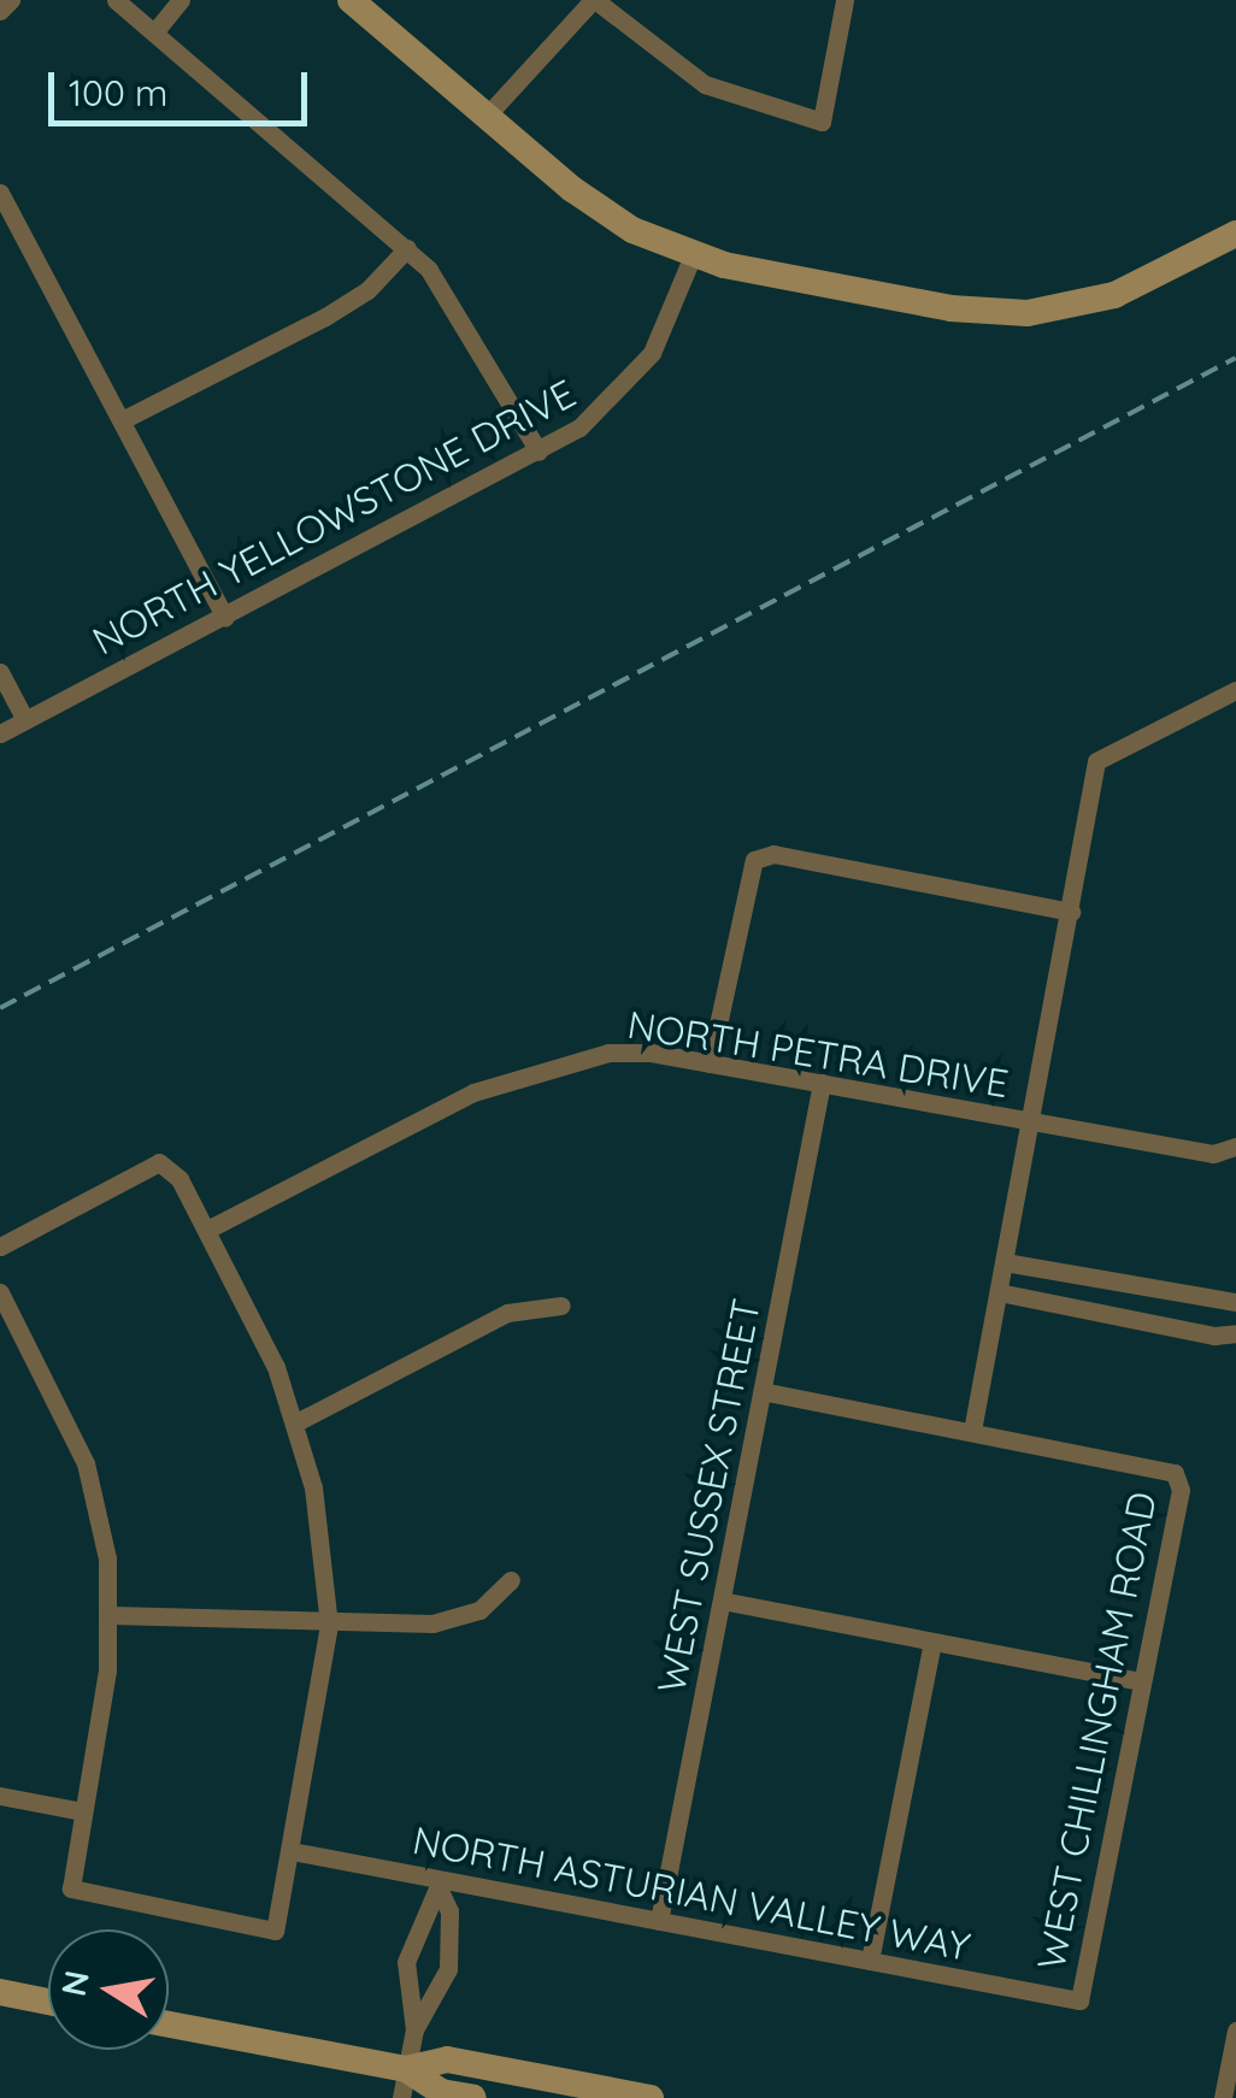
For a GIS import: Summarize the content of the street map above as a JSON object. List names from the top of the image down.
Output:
{
  "streets": {
    "street": [
      "NORTH YELLOWSTONE DRIVE",
      "NORTH PETRA DRIVE",
      "WEST SUSSEX STREET",
      "WEST CHILLINGHAM ROAD",
      "NORTH ASTURIAN VALLEY WAY"
    ]
  },
  "crossings": [
    ["NORTH PETRA DRIVE", "WEST SUSSEX STREET"],
    ["WEST SUSSEX STREET", "NORTH ASTURIAN VALLEY WAY"],
    ["WEST CHILLINGHAM ROAD", "NORTH ASTURIAN VALLEY WAY"]
  ],
  "scale_bar": "100 m",
  "north": "left"
}
